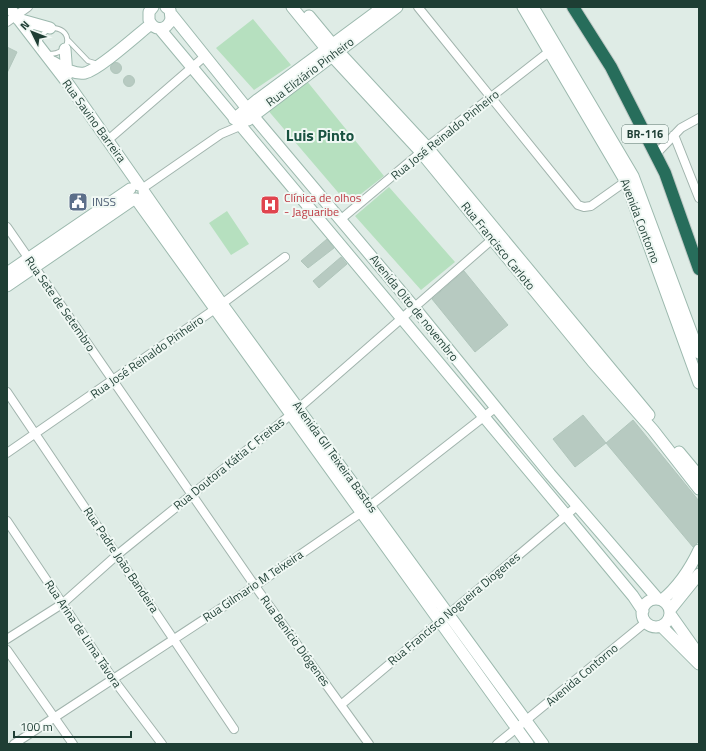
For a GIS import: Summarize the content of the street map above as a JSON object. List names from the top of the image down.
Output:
{
  "streets": {
    "highway": ["BR-116"],
    "street": [
      "Rua Eliziário Pinheiro",
      "Rua Savino Barreira",
      "Rua José Reinaldo Pinheiro",
      "Avenida Contorno",
      "Rua Francisco Carloto",
      "Rua Sete de Setembro",
      "Avenida Oito de novembro",
      "Avenida GIl Teixeira Bastos",
      "Rua Doutora Kátia C Freitas",
      "Rua Padre João Bandeira",
      "Rua Gilmario M Teixeira",
      "Rua Francisco Nogueira Diogenes",
      "Rua Arina de Lima Távora",
      "Rua Benício Diógenes"
    ]
  },
  "crossings": [
    ["Rua Eliziário Pinheiro", "Rua Savino Barreira"],
    ["Rua Eliziário Pinheiro", "Rua Francisco Carloto"],
    ["Rua Eliziário Pinheiro", "Rua Sete de Setembro"],
    ["Rua Eliziário Pinheiro", "Avenida Oito de novembro"],
    ["Rua Eliziário Pinheiro", "Avenida GIl Teixeira Bastos"],
    ["Rua Savino Barreira", "Avenida Oito de novembro"],
    ["Rua Savino Barreira", "Avenida GIl Teixeira Bastos"],
    ["Rua José Reinaldo Pinheiro", "Avenida Contorno"],
    ["Rua José Reinaldo Pinheiro", "Rua Francisco Carloto"],
    ["Rua José Reinaldo Pinheiro", "Rua Sete de Setembro"],
    ["Rua José Reinaldo Pinheiro", "Avenida Oito de novembro"],
    ["Rua José Reinaldo Pinheiro", "Avenida GIl Teixeira Bastos"],
    ["Rua José Reinaldo Pinheiro", "Rua Padre João Bandeira"],
    ["Rua José Reinaldo Pinheiro", "Rua Benício Diógenes"],
    ["Avenida Contorno", "Avenida Oito de novembro"],
    ["Avenida Contorno", "Avenida GIl Teixeira Bastos"],
    ["Rua Francisco Carloto", "Rua Doutora Kátia C Freitas"],
    ["Rua Sete de Setembro", "Rua Benício Diógenes"],
    ["Avenida Oito de novembro", "Rua Doutora Kátia C Freitas"],
    ["Avenida Oito de novembro", "Rua Gilmario M Teixeira"],
    ["Avenida Oito de novembro", "Rua Francisco Nogueira Diogenes"],
    ["Avenida GIl Teixeira Bastos", "Rua Doutora Kátia C Freitas"],
    ["Avenida GIl Teixeira Bastos", "Rua Gilmario M Teixeira"],
    ["Avenida GIl Teixeira Bastos", "Rua Francisco Nogueira Diogenes"],
    ["Rua Doutora Kátia C Freitas", "Rua Padre João Bandeira"],
    ["Rua Doutora Kátia C Freitas", "Rua Arina de Lima Távora"],
    ["Rua Doutora Kátia C Freitas", "Rua Benício Diógenes"],
    ["Rua Padre João Bandeira", "Rua Gilmario M Teixeira"],
    ["Rua Gilmario M Teixeira", "Rua Arina de Lima Távora"],
    ["Rua Gilmario M Teixeira", "Rua Benício Diógenes"],
    ["Rua Francisco Nogueira Diogenes", "Rua Benício Diógenes"]
  ],
  "districts": ["Luis Pinto"],
  "places": {
    "public building": ["INSS"],
    "hospital": ["Clínica de olhos - Jaguaribe"]
  },
  "scale_bar": "100 m",
  "north": "top left"
}
